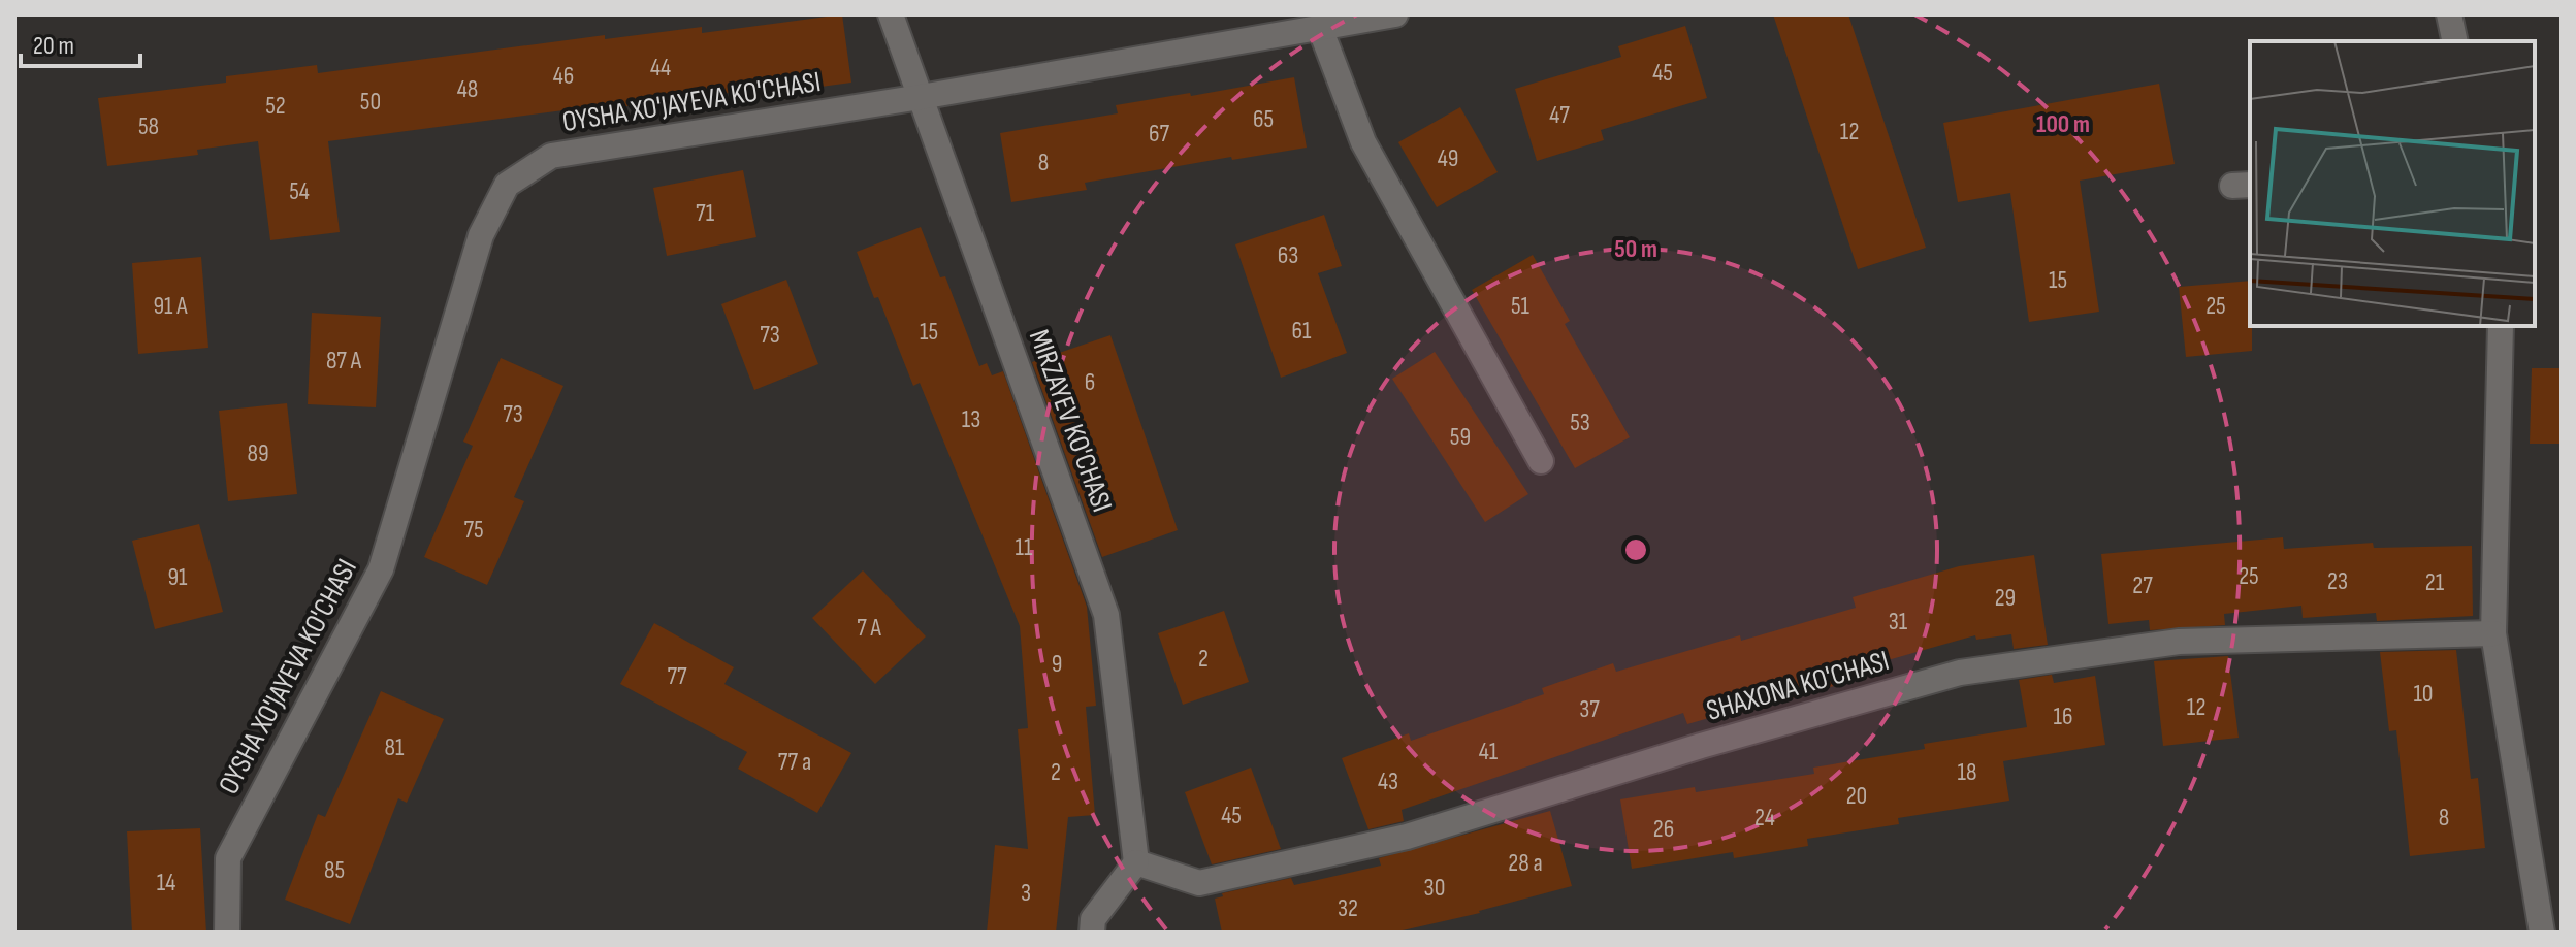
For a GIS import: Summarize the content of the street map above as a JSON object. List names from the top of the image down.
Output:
{
  "streets": {
    "street": ["OYSHA XO'JAYEVA KO'CHASI", "MIRZAYEV KO'CHASI", "SHAXONA KO'CHASI"]
  },
  "crossings": [
    ["OYSHA XO'JAYEVA KO'CHASI", "MIRZAYEV KO'CHASI"],
    ["MIRZAYEV KO'CHASI", "SHAXONA KO'CHASI"]
  ],
  "house_numbers": [
    "44",
    "45",
    "46",
    "48",
    "50",
    "52",
    "47",
    "65",
    "58",
    "12",
    "67",
    "49",
    "8",
    "54",
    "71",
    "63",
    "15",
    "91 А",
    "51",
    "25",
    "61",
    "15",
    "73",
    "87 А",
    "6",
    "73",
    "13",
    "53",
    "59",
    "89",
    "75",
    "11",
    "25",
    "91",
    "23",
    "21",
    "27",
    "29",
    "31",
    "7 А",
    "2",
    "9",
    "77",
    "10",
    "12",
    "37",
    "16",
    "81",
    "41",
    "77 а",
    "2",
    "18",
    "43",
    "20",
    "45",
    "24",
    "8",
    "26",
    "28 а",
    "85",
    "14",
    "30",
    "3",
    "32"
  ],
  "scale_bar": "20 m",
  "rings": ["100 m", "50 m"]
}
